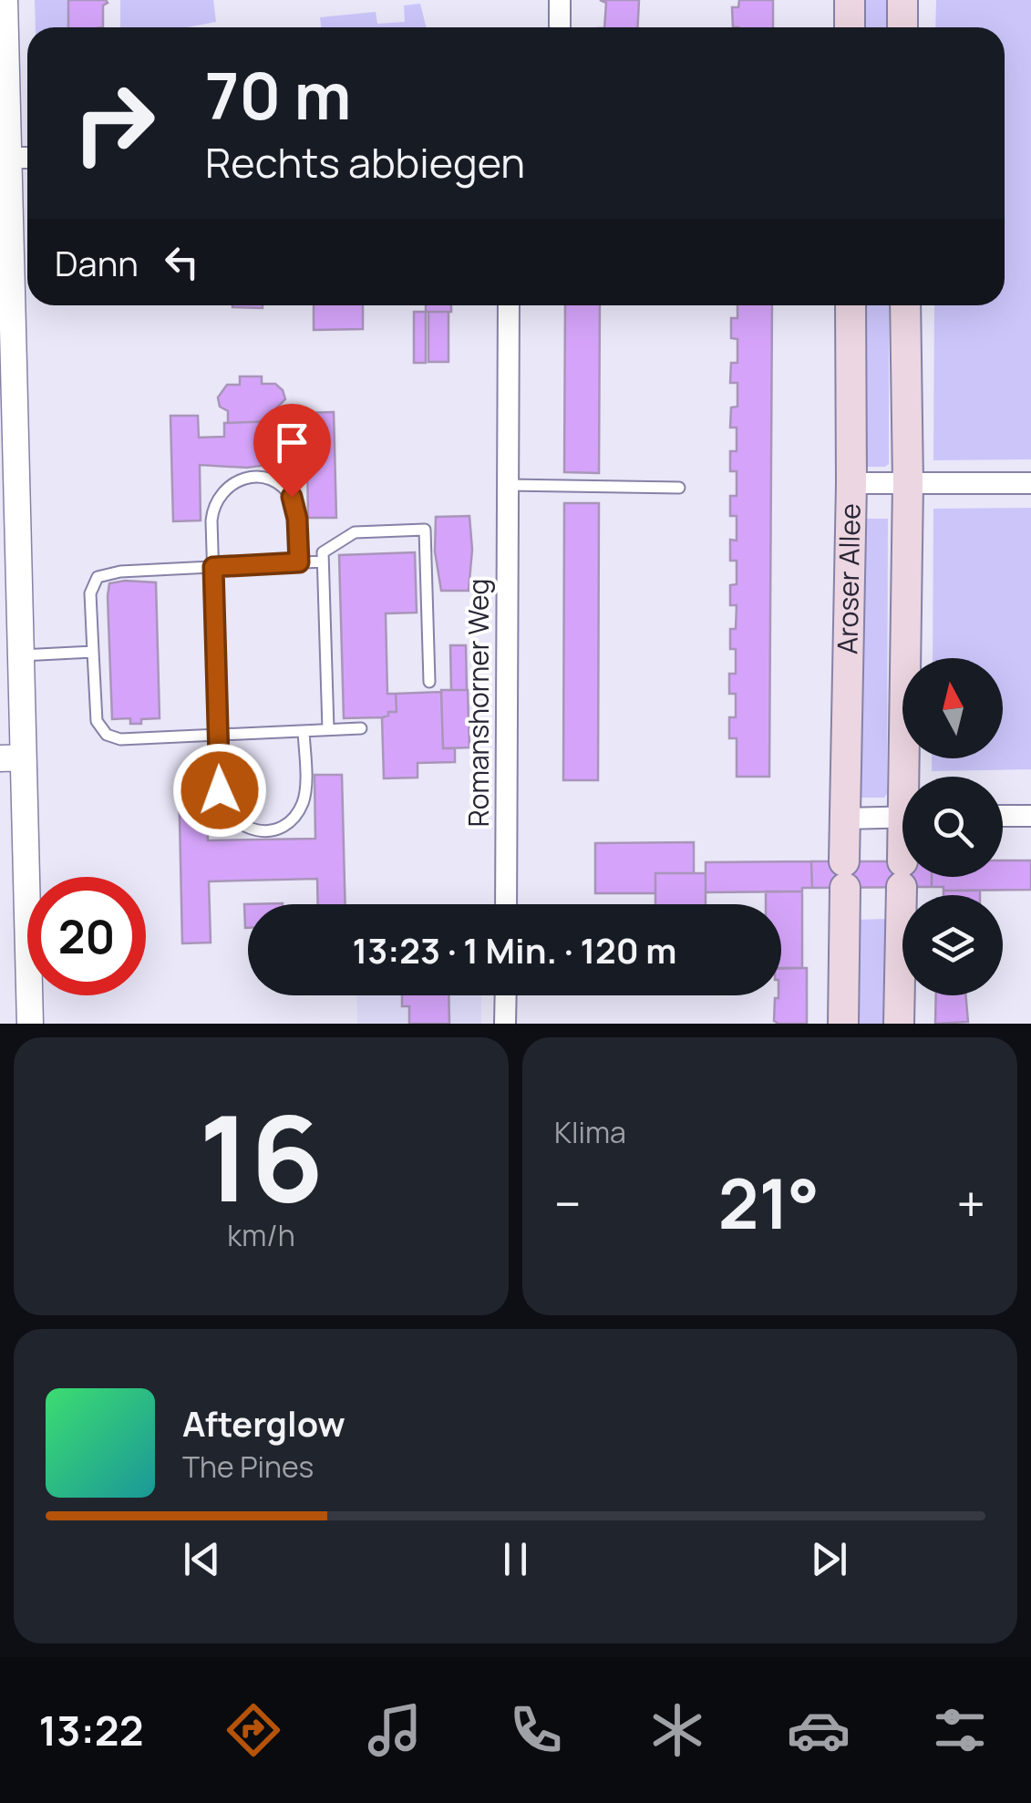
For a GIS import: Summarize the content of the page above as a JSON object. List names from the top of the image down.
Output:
{
  "streets": {
    "main road": ["Aroser Allee"],
    "street": ["Romanshorner Weg"]
  },
  "north": "top",
  "page": {
    "turn": ["70 m", "Rechts abbiegen"],
    "then": "Dann",
    "limit": "20",
    "trip": "13:23 · 1 Min. · 120 m",
    "tile": [
      ["16", "km/h"],
      "Klima"
    ],
    "heat": ["−", "21°", "+"],
    "song": ["Afterglow", "The Pines"],
    "tabs": "13:22"
  }
}
